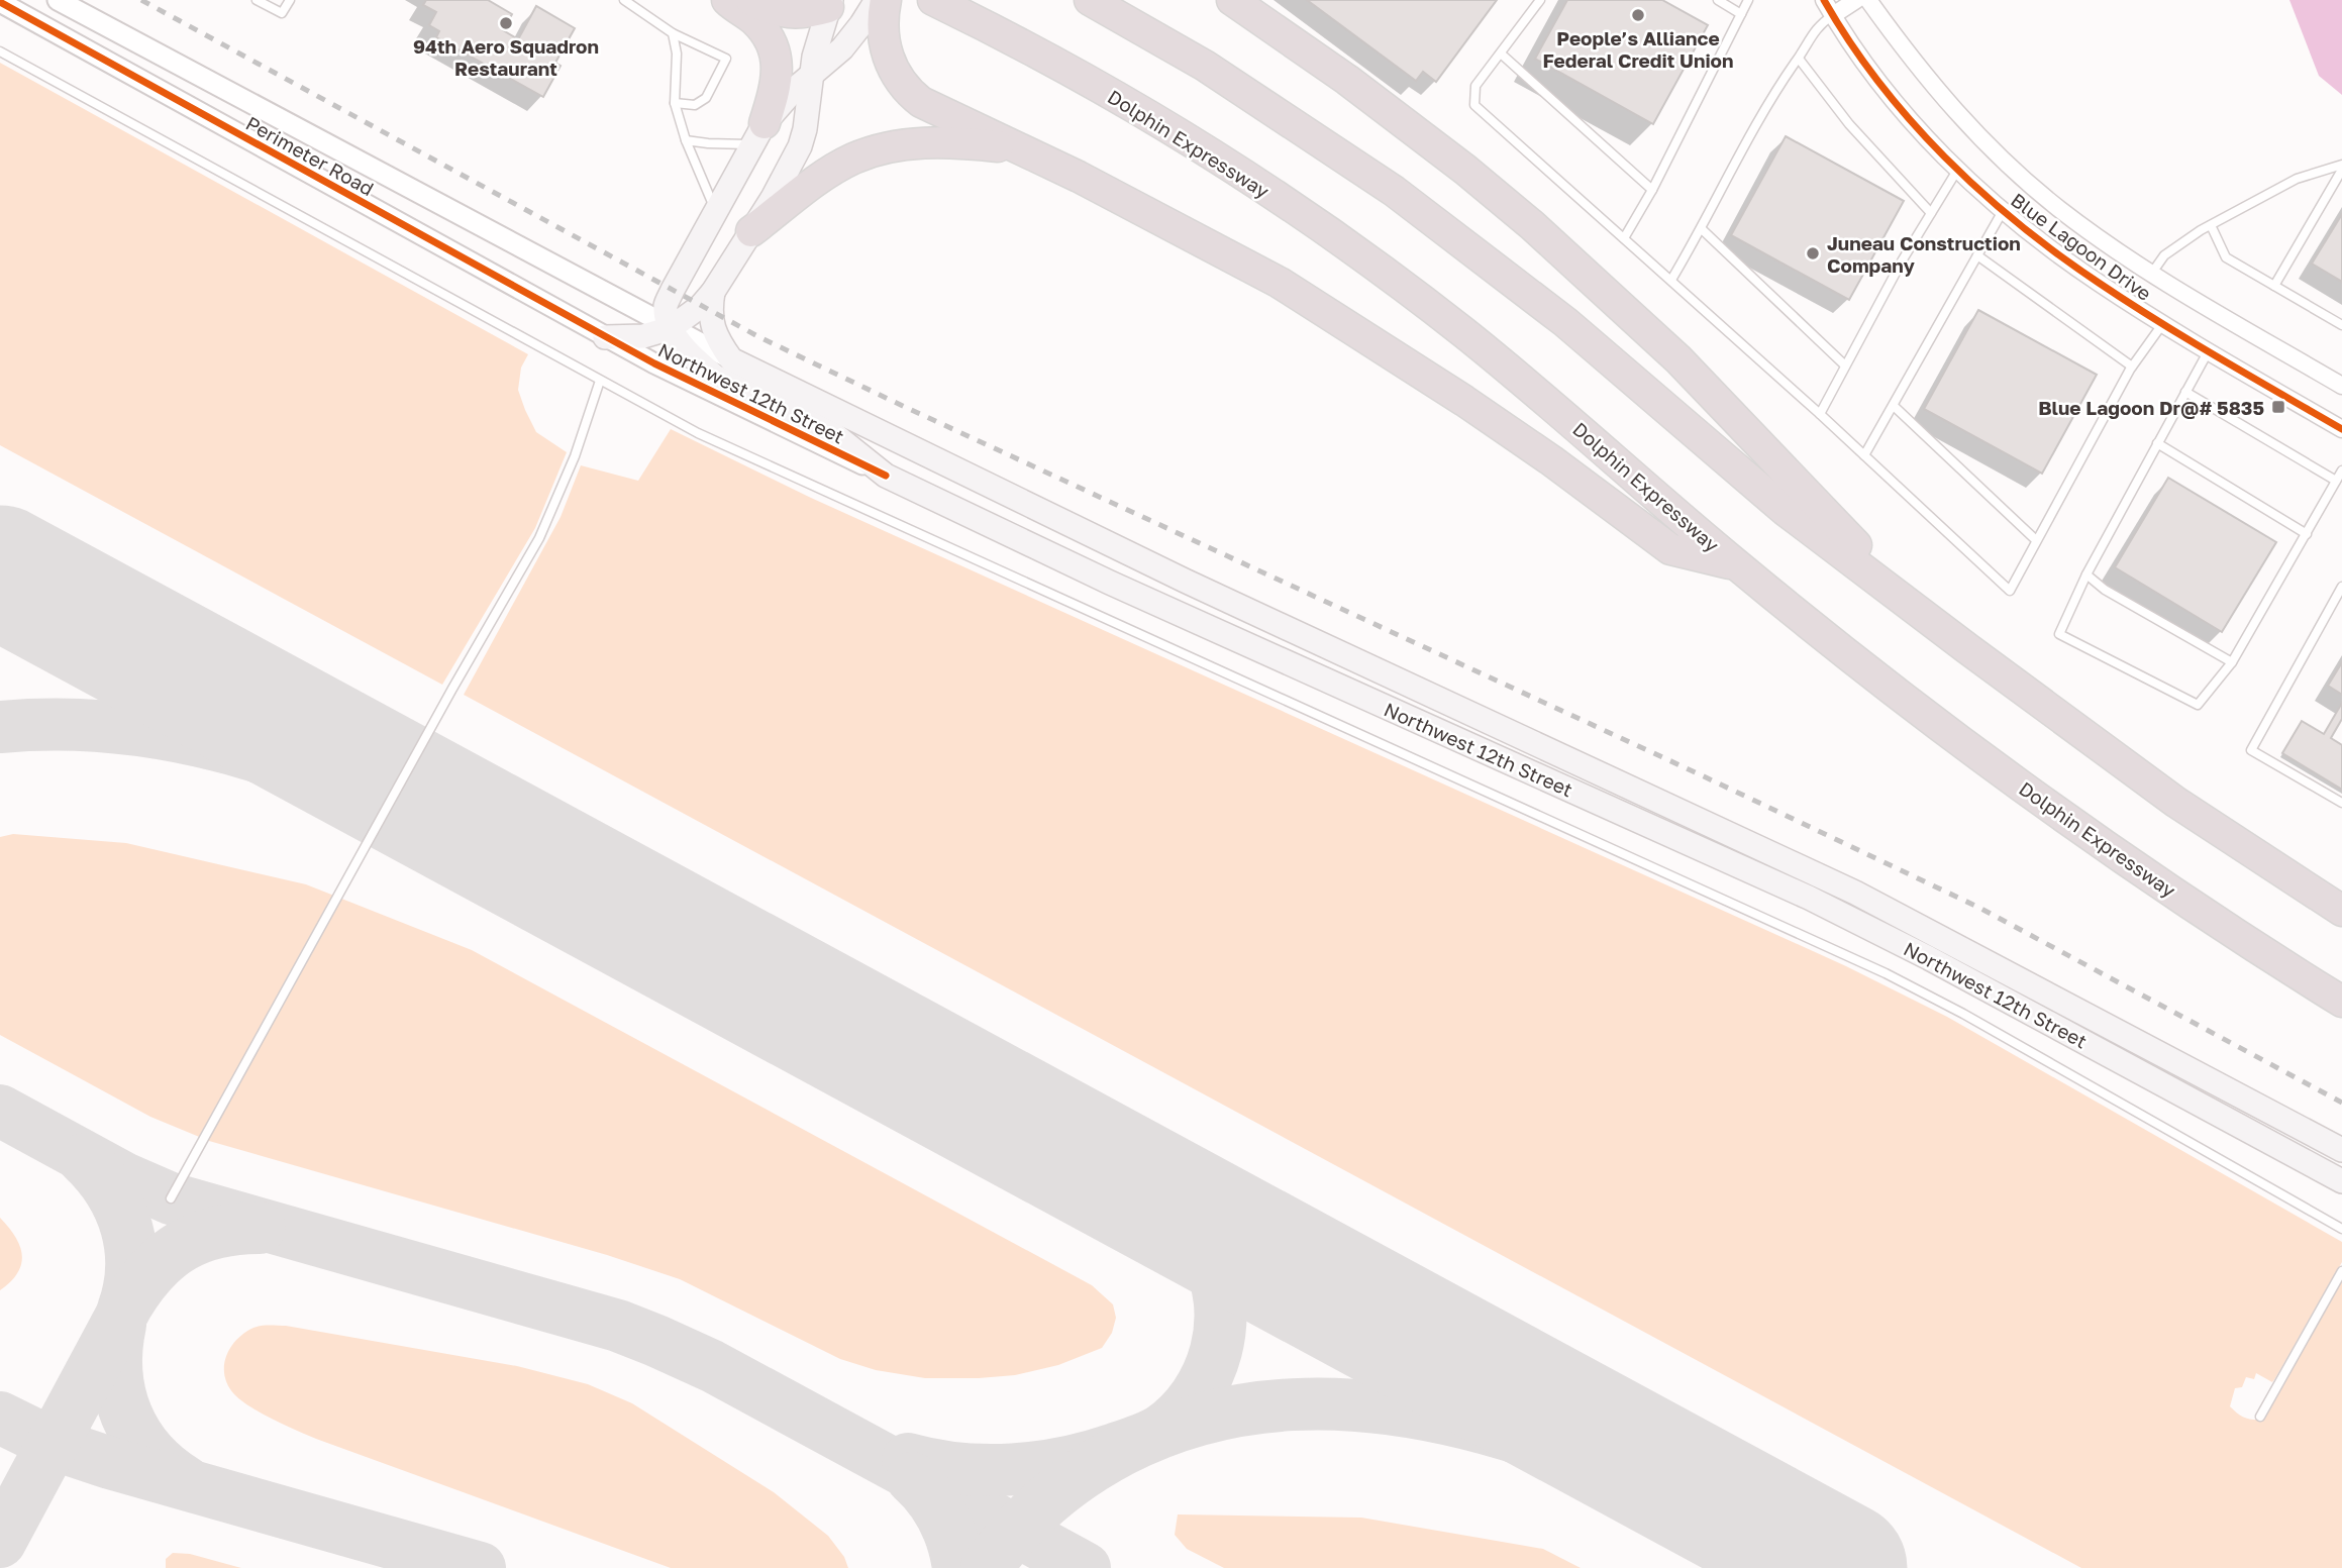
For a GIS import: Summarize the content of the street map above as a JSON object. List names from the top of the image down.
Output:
{
  "streets": {
    "highway": ["Dolphin Expressway"],
    "main road": ["Northwest 12th Street"],
    "street": ["Perimeter Road", "Blue Lagoon Drive"]
  },
  "crossings": [
    ["Perimeter Road", "Northwest 12th Street"]
  ],
  "places": {
    "other": ["People’s Alliance Federal Credit Union", "94th Aero Squadron Restaurant", "Juneau Construction Company"],
    "transit": ["Blue Lagoon Dr@# 5835"]
  }
}
